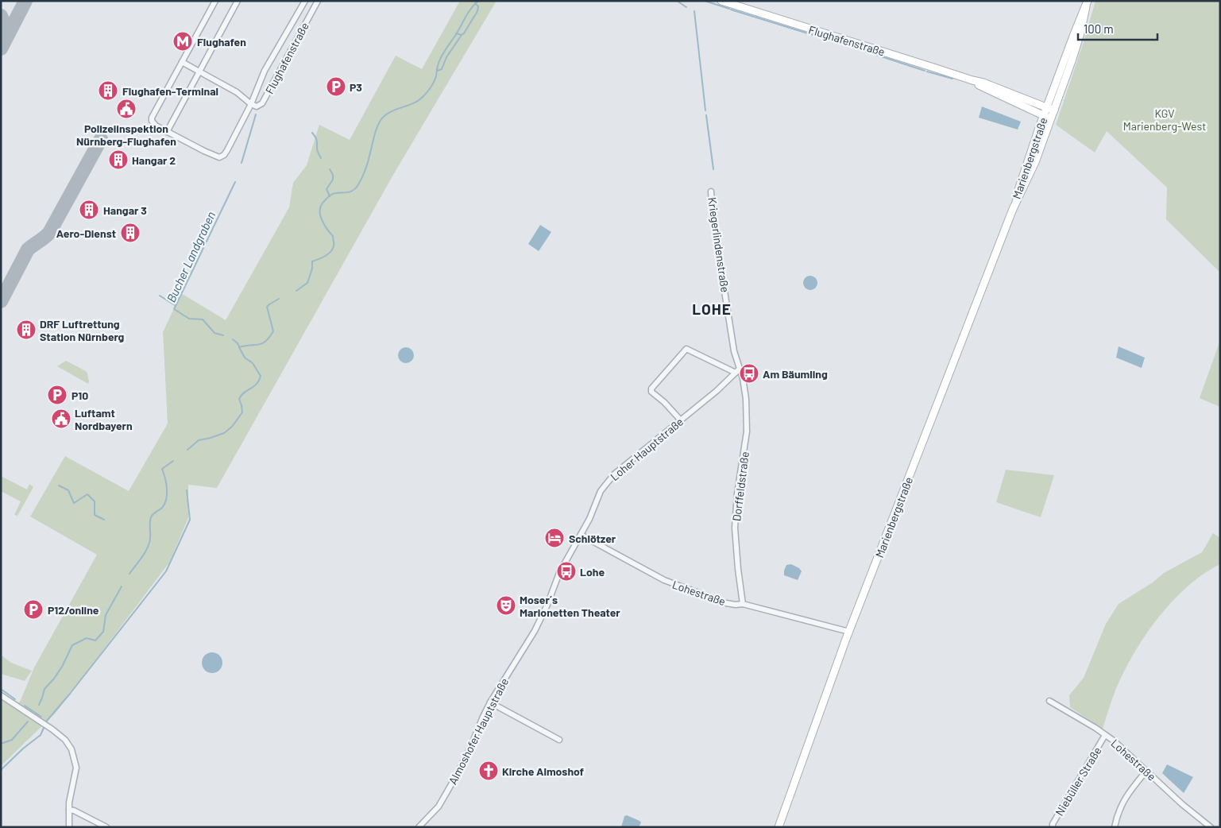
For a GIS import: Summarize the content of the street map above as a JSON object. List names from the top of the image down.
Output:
{
  "streets": {
    "main road": ["Flughafenstraße", "Marienbergstraße"],
    "street": [
      "Kriegerlindenstraße",
      "Loher Hauptstraße",
      "Dorffeldstraße",
      "Lohestraße",
      "Almoshofer Hauptstraße",
      "Niebüller Straße"
    ]
  },
  "crossings": [
    ["Flughafenstraße", "Marienbergstraße"],
    ["Marienbergstraße", "Lohestraße"],
    ["Kriegerlindenstraße", "Loher Hauptstraße"],
    ["Kriegerlindenstraße", "Dorffeldstraße"],
    ["Loher Hauptstraße", "Dorffeldstraße"],
    ["Loher Hauptstraße", "Lohestraße"],
    ["Loher Hauptstraße", "Almoshofer Hauptstraße"],
    ["Dorffeldstraße", "Lohestraße"],
    ["Lohestraße", "Niebüller Straße"]
  ],
  "districts": ["LOHE"],
  "water": ["Bucher Landgraben"],
  "parks": ["KGV Marienberg-West"],
  "places": {
    "metro station": ["Flughafen"],
    "parking": ["P3", "P10", "P12/online"],
    "building": [
      "Flughafen-Terminal",
      "Hangar 2",
      "Hangar 3",
      "Aero-Dienst",
      "DRF Luftrettung Station Nürnberg"
    ],
    "public building": ["Polizeiinspektion Nürnberg-Flughafen", "Luftamt Nordbayern"],
    "bus stop": ["Am Bäumling", "Lohe"],
    "hotel": ["Schlötzer"],
    "theatre": ["Moser´s Marionetten Theater"],
    "church": ["Kirche Almoshof"]
  },
  "scale_bar": "100 m"
}
